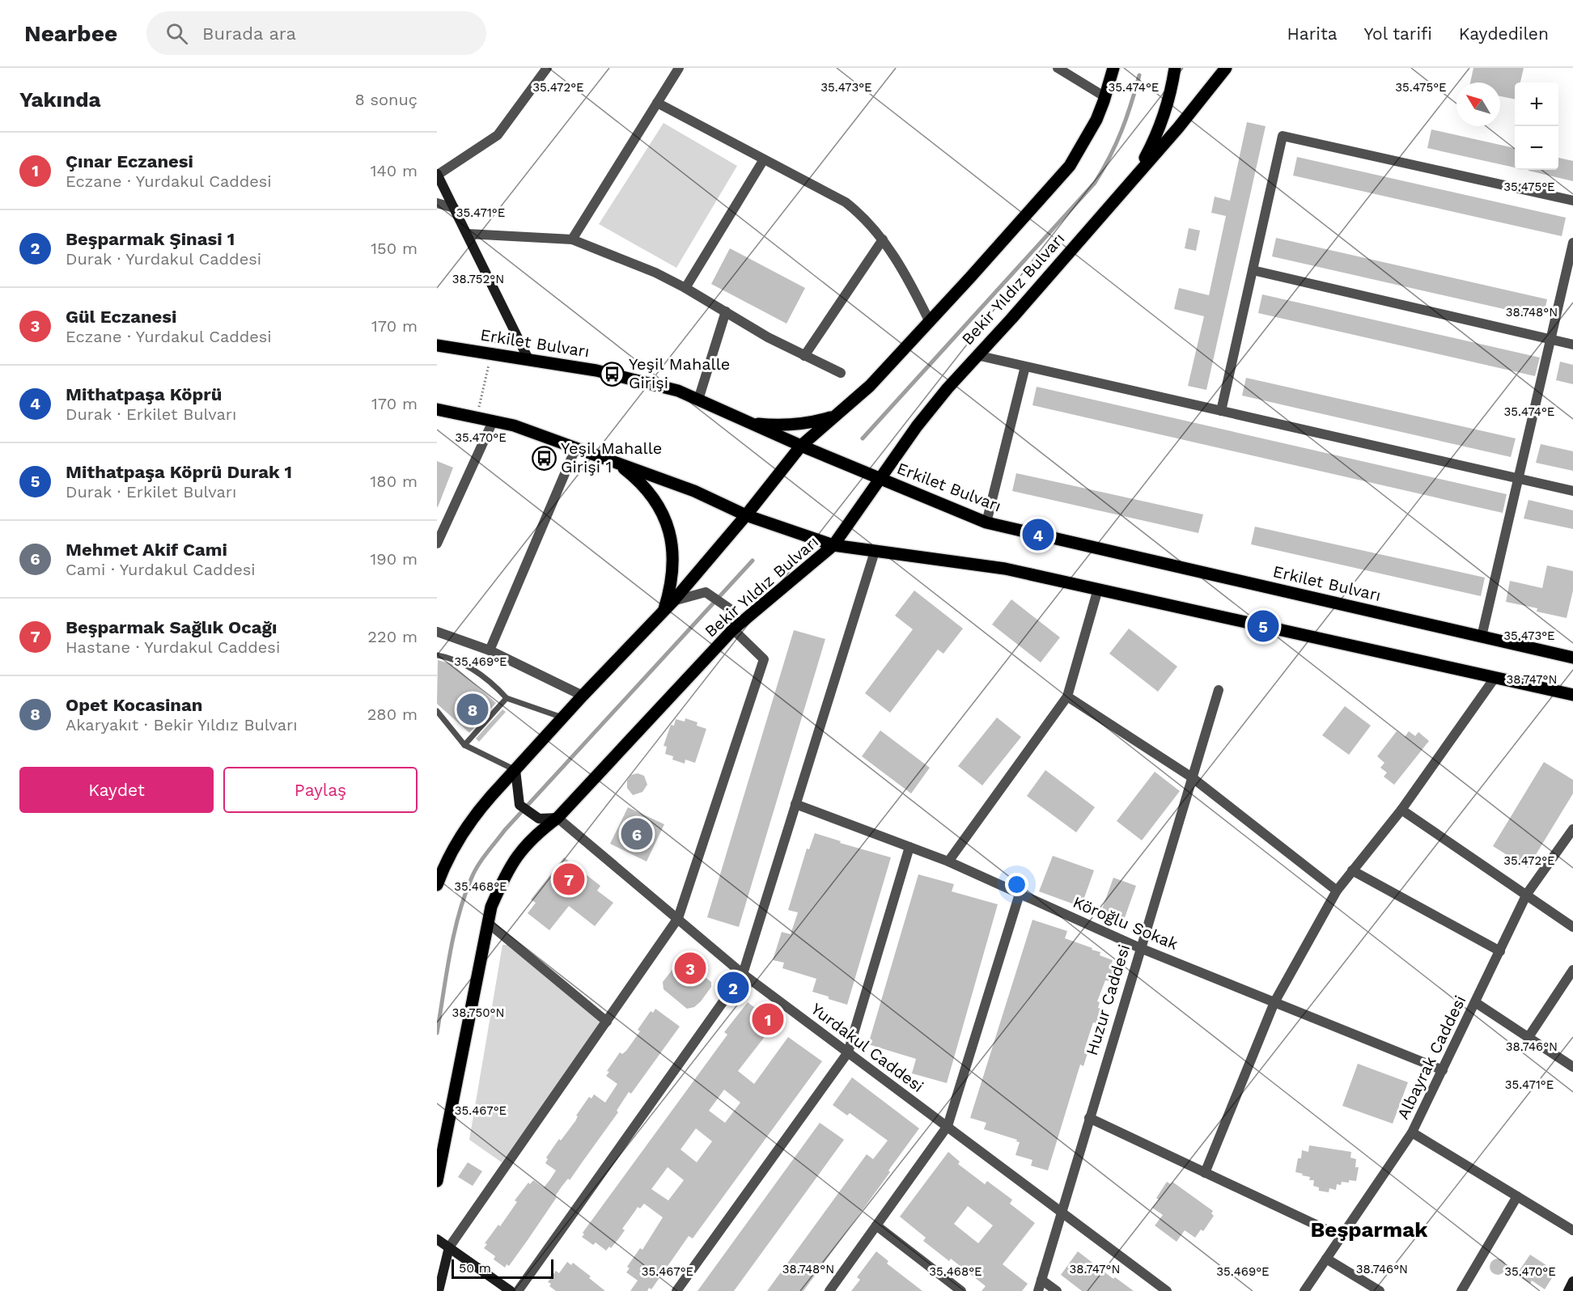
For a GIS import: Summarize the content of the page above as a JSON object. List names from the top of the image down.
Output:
{
  "streets": {
    "main road": ["Bekir Yıldız Bulvarı", "Erkilet Bulvarı"],
    "street": [
      "Köroğlu Sokak",
      "Huzur Caddesi",
      "Yurdakul Caddesi",
      "Albayrak Caddesi"
    ]
  },
  "crossings": [
    ["Bekir Yıldız Bulvarı", "Erkilet Bulvarı"],
    ["Bekir Yıldız Bulvarı", "Yurdakul Caddesi"],
    ["Köroğlu Sokak", "Huzur Caddesi"],
    ["Köroğlu Sokak", "Albayrak Caddesi"],
    ["Huzur Caddesi", "Yurdakul Caddesi"]
  ],
  "districts": ["Beşparmak"],
  "places": {
    "bus stop": ["Yeşil Mahalle Girişi", "Yeşil Mahalle Girişi 1"]
  },
  "scale_bar": "50 m",
  "north": "top left",
  "page": {
    "header": "Nearbee",
    "search": "Burada ara",
    "nav": ["Harita", "Yol tarifi", "Kaydedilen"],
    "heading": ["Yakında", "8 sonuç"],
    "map_buttons": ["+", "−"],
    "list": [
      {
        "mark": "1",
        "name": "Çınar Eczanesi",
        "note": "Eczane · Yurdakul Caddesi",
        "value": "140 m"
      },
      {
        "mark": "2",
        "name": "Beşparmak Şinasi 1",
        "note": "Durak · Yurdakul Caddesi",
        "value": "150 m"
      },
      {
        "mark": "3",
        "name": "Gül Eczanesi",
        "note": "Eczane · Yurdakul Caddesi",
        "value": "170 m"
      },
      {
        "mark": "4",
        "name": "Mithatpaşa Köprü",
        "note": "Durak · Erkilet Bulvarı",
        "value": "170 m"
      },
      {
        "mark": "5",
        "name": "Mithatpaşa Köprü Durak 1",
        "note": "Durak · Erkilet Bulvarı",
        "value": "180 m"
      },
      {
        "mark": "6",
        "name": "Mehmet Akif Cami",
        "note": "Cami · Yurdakul Caddesi",
        "value": "190 m"
      },
      {
        "mark": "7",
        "name": "Beşparmak Sağlık Ocağı",
        "note": "Hastane · Yurdakul Caddesi",
        "value": "220 m"
      },
      {
        "mark": "8",
        "name": "Opet Kocasinan",
        "note": "Akaryakıt · Bekir Yıldız Bulvarı",
        "value": "280 m"
      }
    ],
    "pins": [
      "4",
      "5",
      "8",
      "6",
      "7",
      "3",
      "2",
      "1"
    ],
    "buttons": ["Kaydet", "Paylaş"],
    "scale": "50 m"
  },
  "coordinates": [
    "35.472°E",
    "35.473°E",
    "35.474°E",
    "35.475°E",
    "35.471°E",
    "38.752°N",
    "38.748°N",
    "35.470°E",
    "35.469°E",
    "38.747°N",
    "35.468°E",
    "38.750°N",
    "38.746°N",
    "35.467°E"
  ]
}
